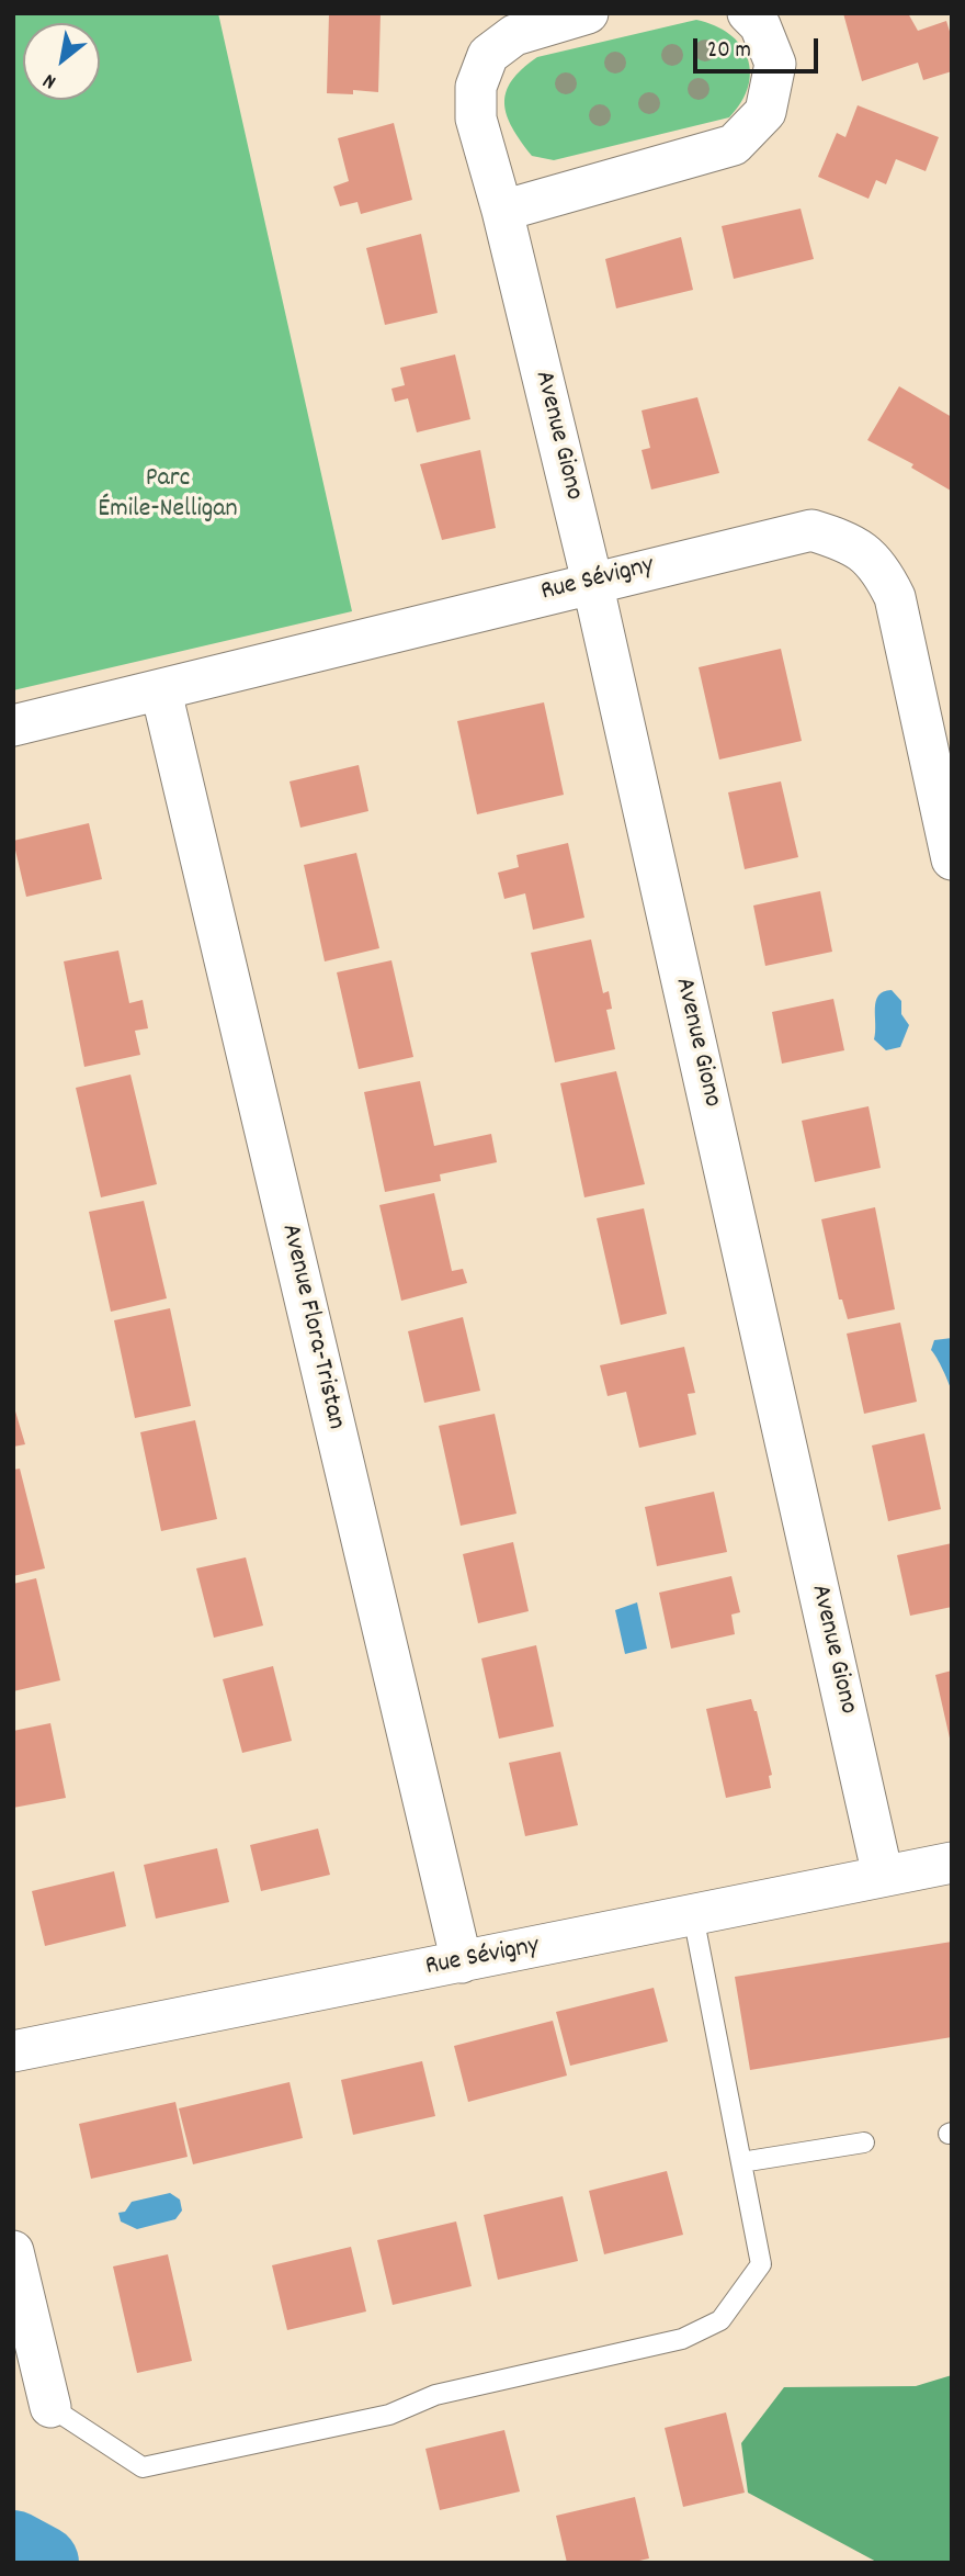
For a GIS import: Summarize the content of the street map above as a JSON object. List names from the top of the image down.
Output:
{
  "streets": {
    "street": ["Avenue Giono", "Rue Sévigny", "Avenue Flora-Tristan"]
  },
  "crossings": [
    ["Avenue Giono", "Rue Sévigny"],
    ["Rue Sévigny", "Avenue Flora-Tristan"]
  ],
  "parks": ["Parc Émile-Nelligan"],
  "scale_bar": "20 m",
  "north": "bottom left"
}
